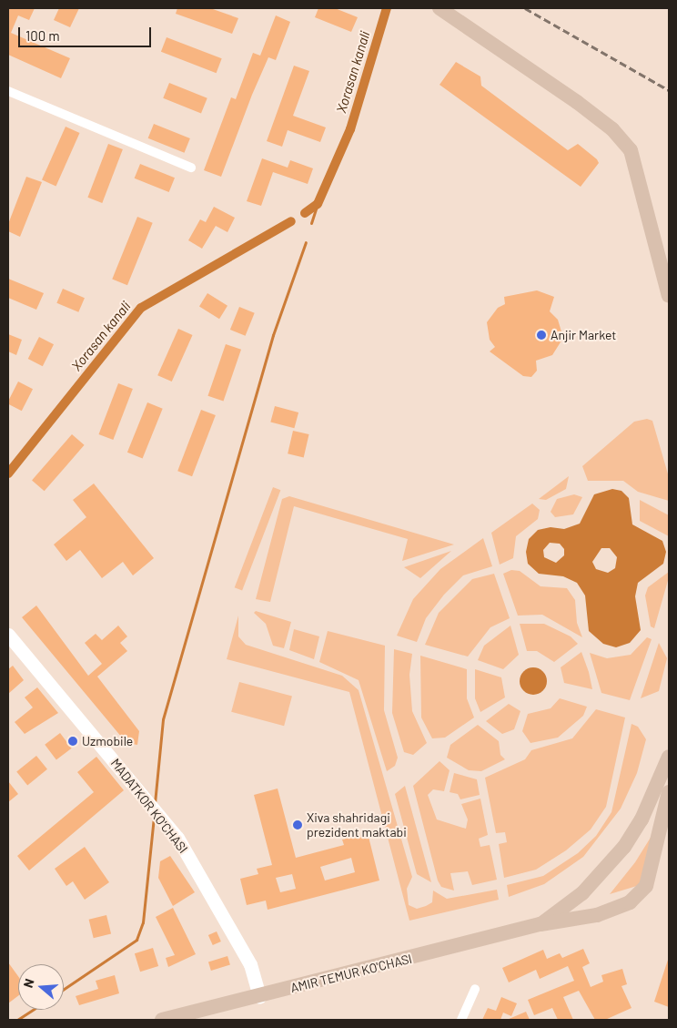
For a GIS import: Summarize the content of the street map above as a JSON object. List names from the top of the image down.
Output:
{
  "streets": {
    "main road": ["AMIR TEMUR KO'CHASI"],
    "street": ["MADATKOR KO'CHASI"]
  },
  "crossings": [
    ["MADATKOR KO'CHASI", "AMIR TEMUR KO'CHASI"]
  ],
  "water": ["Xorasan kanali"],
  "places": ["Anjir Market", "Uzmobile", "Xiva shahridagi prezident maktabi"],
  "scale_bar": "100 m",
  "north": "left"
}
